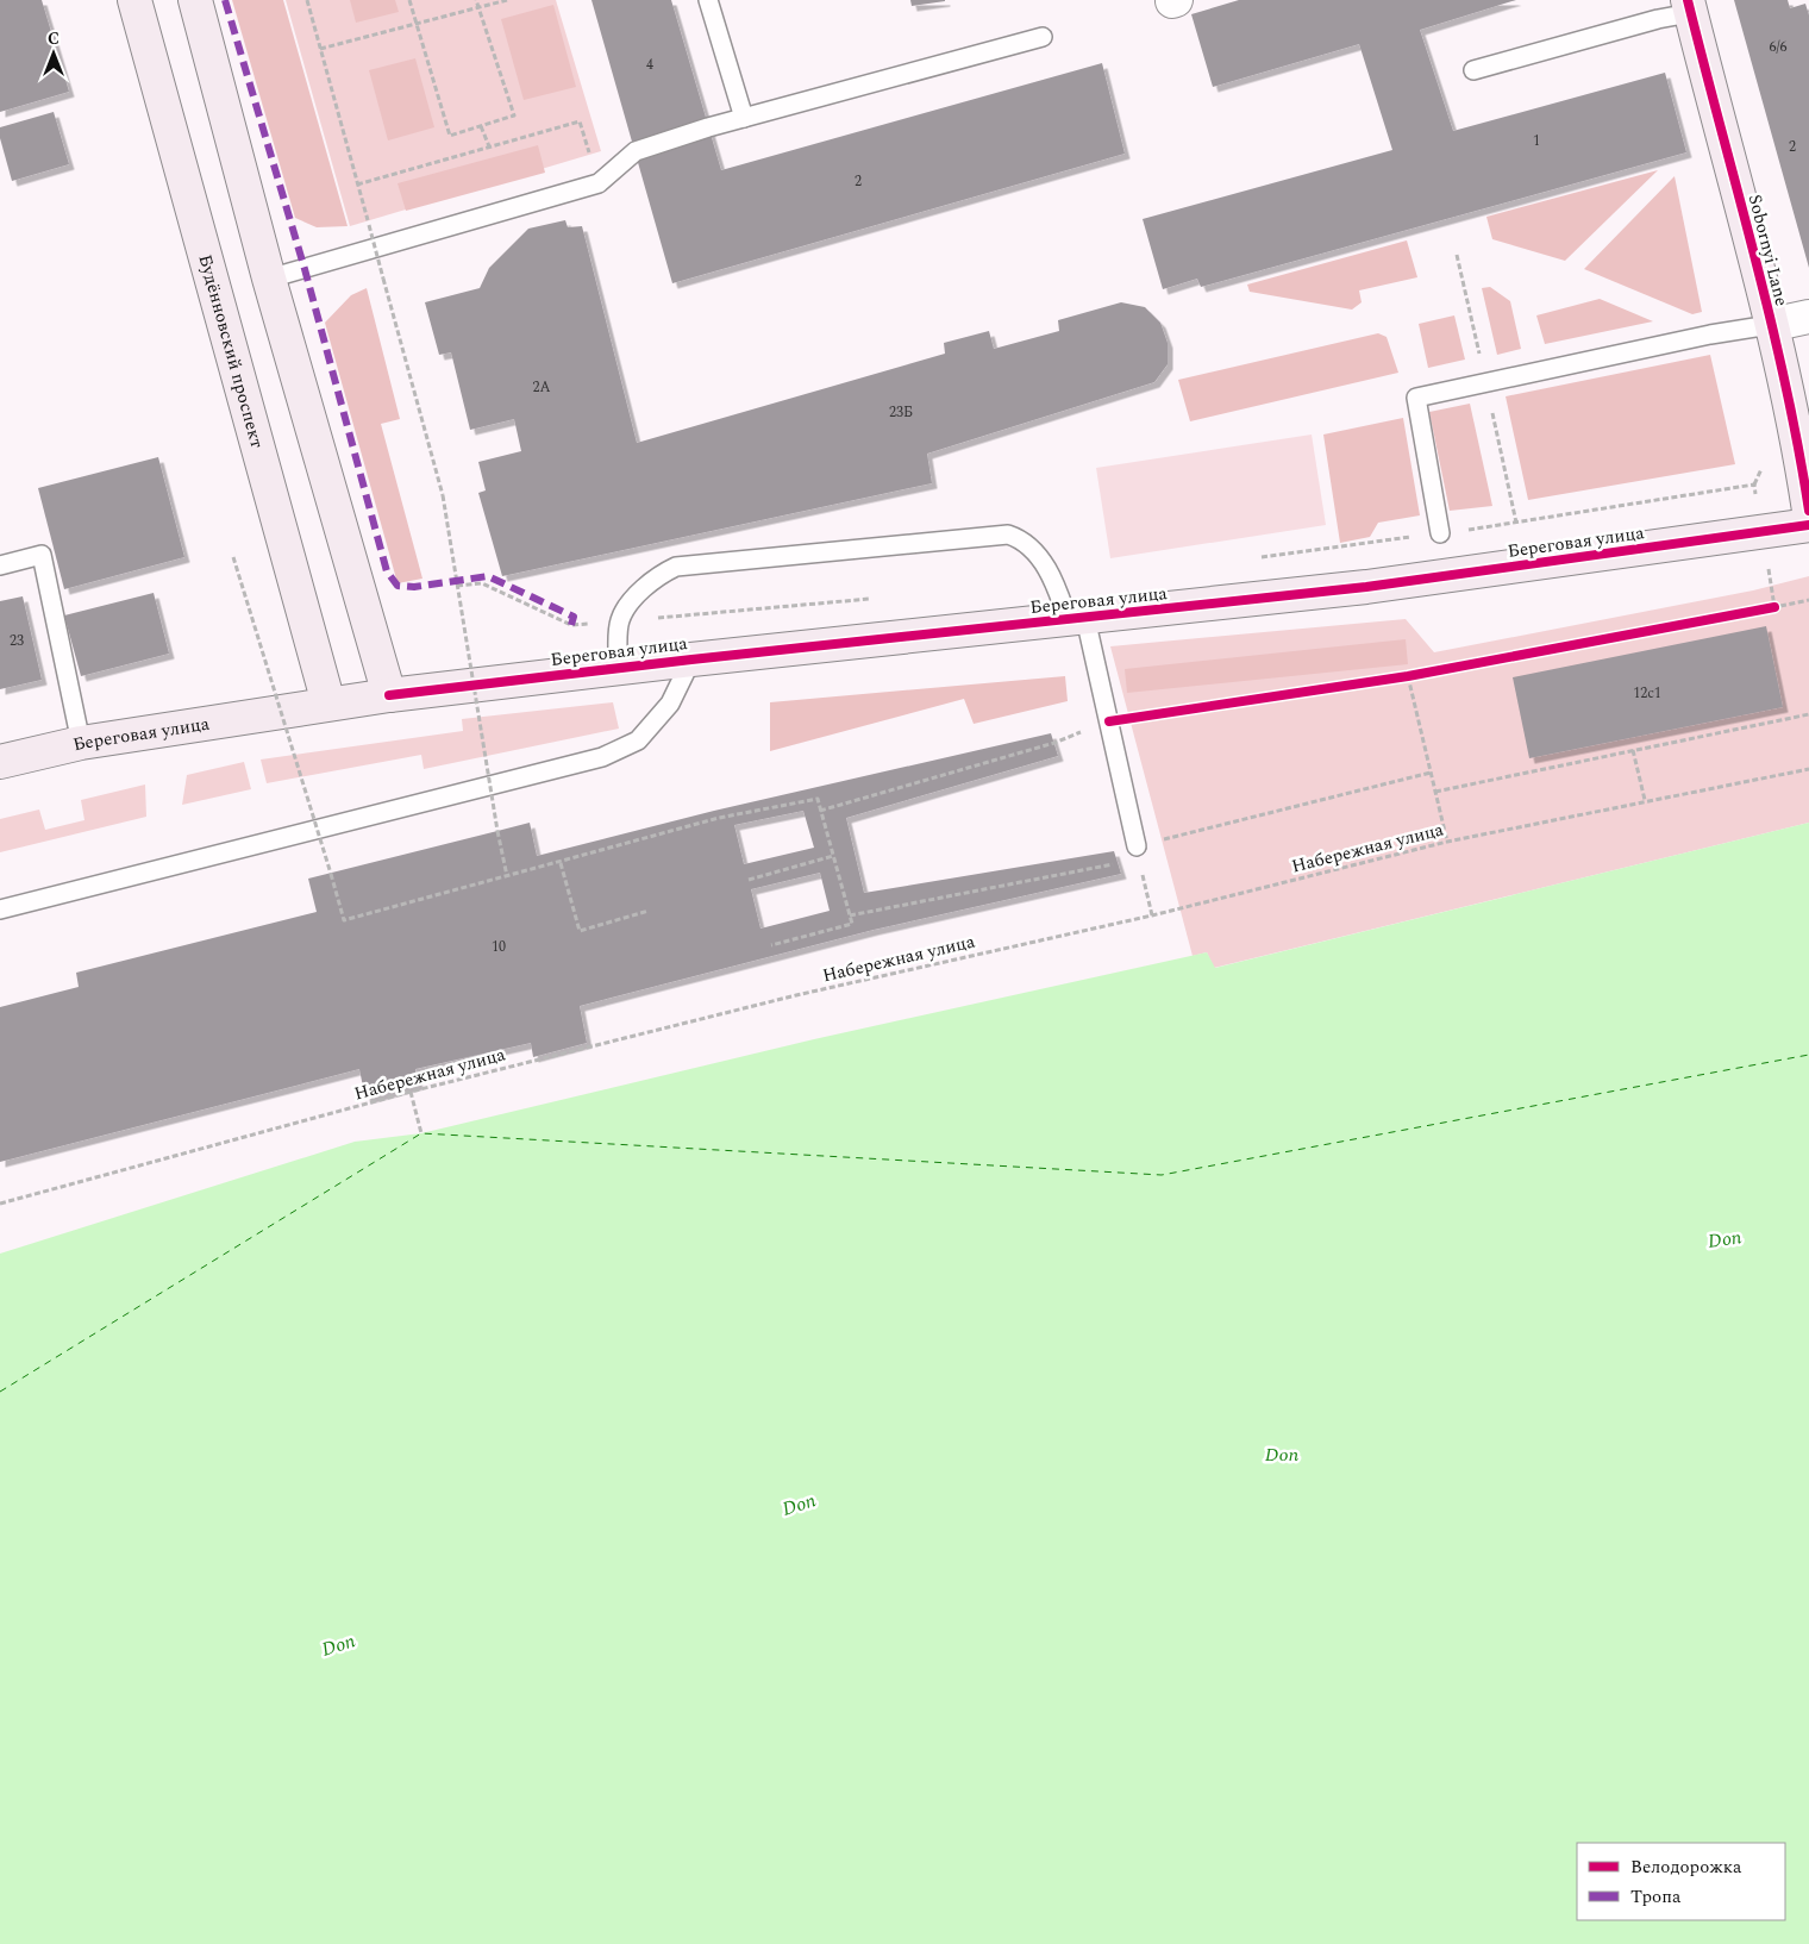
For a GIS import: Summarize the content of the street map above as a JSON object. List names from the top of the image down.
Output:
{
  "streets": {
    "street": ["Sobornyi Lane", "Будённовский проспект", "Береговая улица"],
    "path": ["Набережная улица"]
  },
  "crossings": [
    ["Будённовский проспект", "Береговая улица"]
  ],
  "water": ["Don"],
  "house_numbers": [
    "6/6",
    "4",
    "1",
    "2",
    "2",
    "2А",
    "23Б",
    "23",
    "12с1",
    "10"
  ],
  "legend": ["Велодорожка", "Тропа"],
  "north": "top"
}
